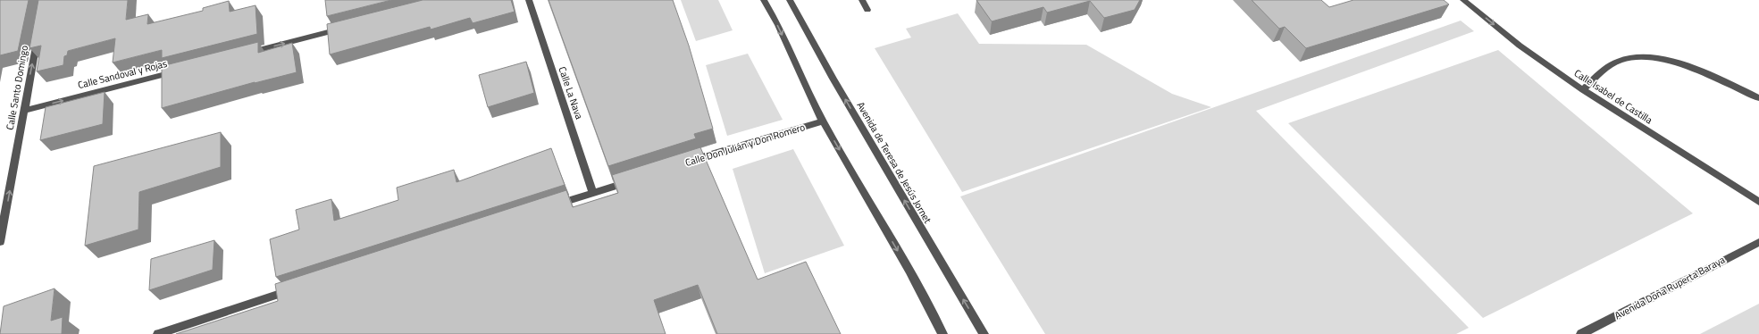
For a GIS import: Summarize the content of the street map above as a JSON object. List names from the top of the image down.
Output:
{
  "streets": {
    "street": [
      "Calle Sandoval y Rojas",
      "Calle Santo Domingo",
      "Calle La Nava",
      "Calle Isabel de Castilla",
      "Calle Don Julián y Don Romero",
      "Avenida de Teresa de Jesús Jornet",
      "Avenida Doña Ruperta Baraya"
    ]
  },
  "crossings": [
    ["Calle Sandoval y Rojas", "Calle Santo Domingo"]
  ],
  "one_way": ["Calle Sandoval y Rojas", "Calle Santo Domingo", "Calle Isabel de Castilla"]
}
